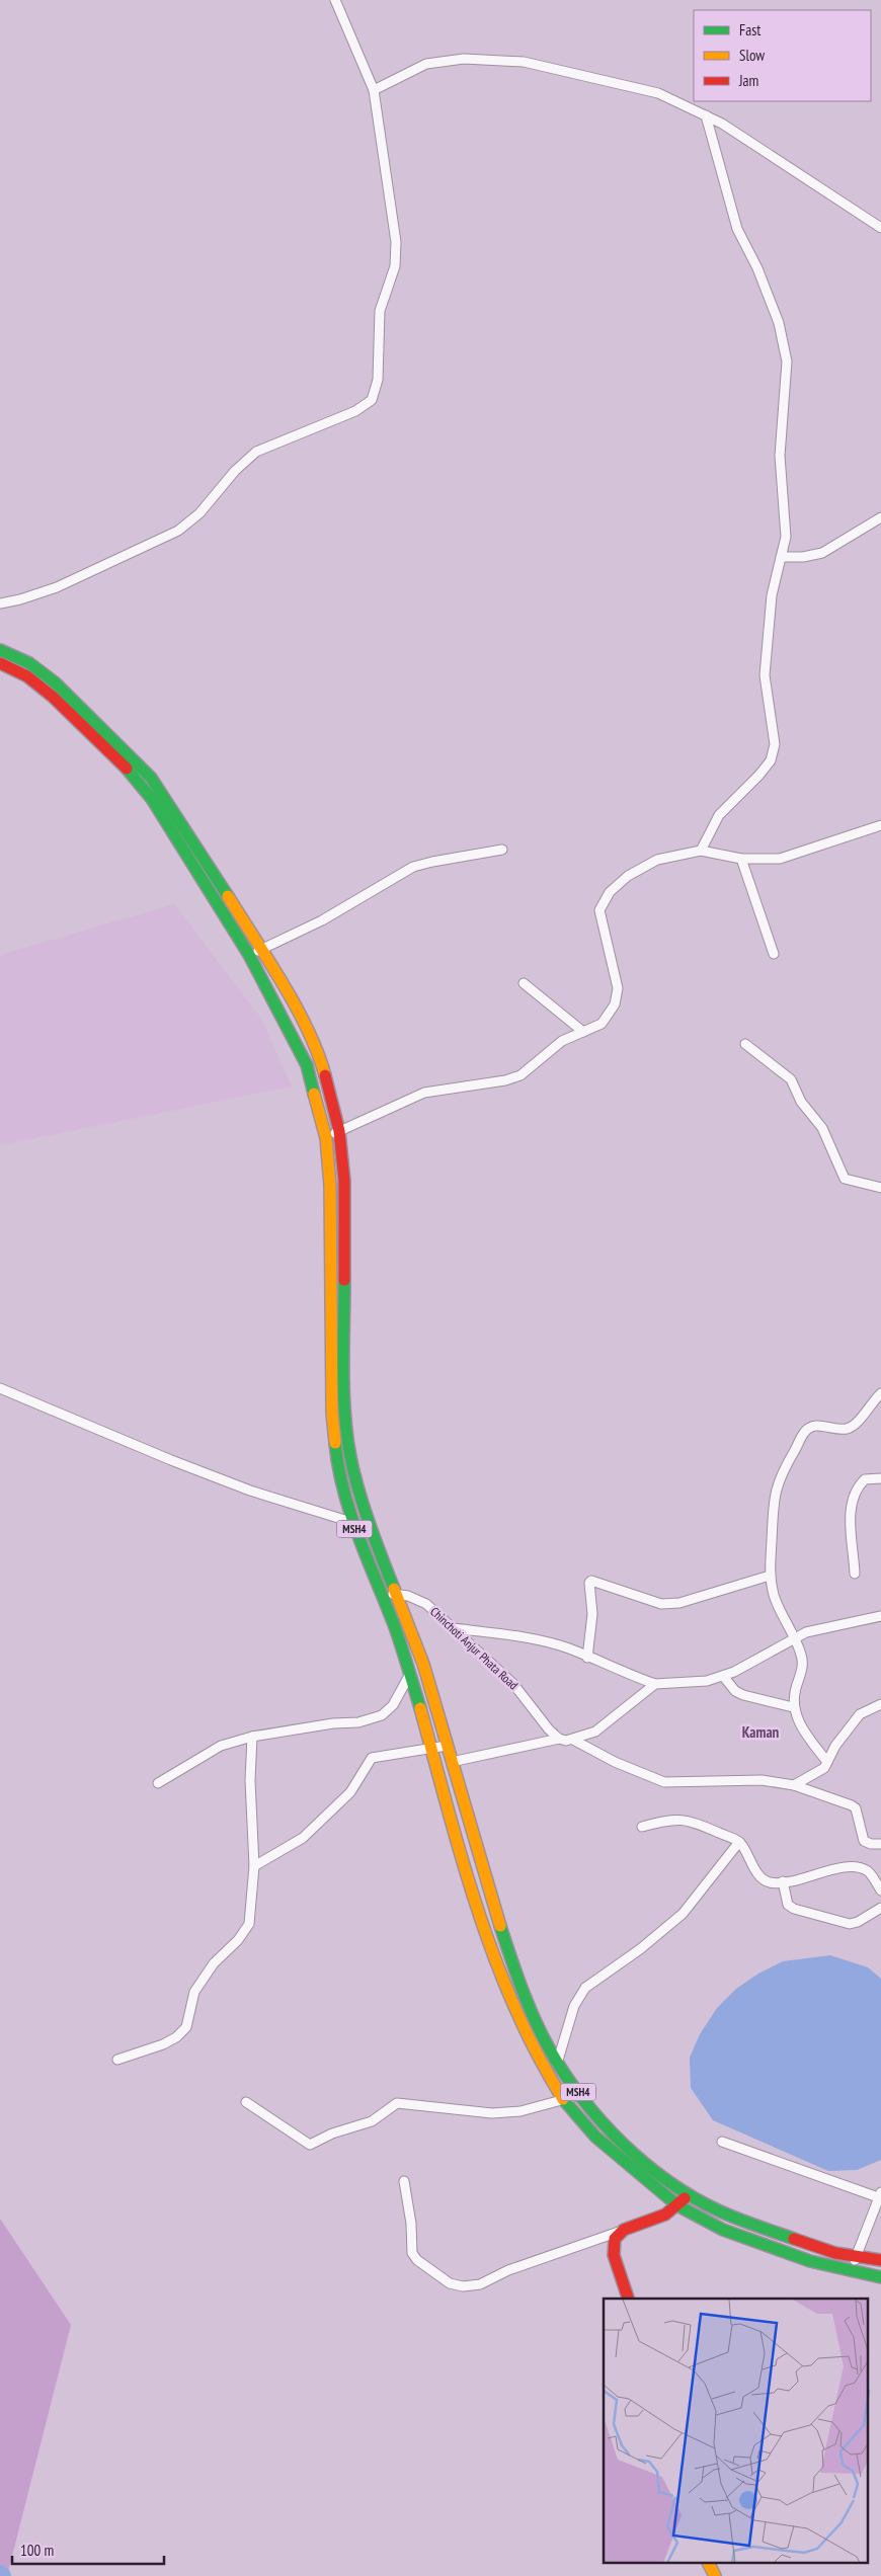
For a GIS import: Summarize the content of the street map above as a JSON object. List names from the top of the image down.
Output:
{
  "streets": {
    "main road": ["MSH4"],
    "street": ["Chinchoti Anjur Phata Road"]
  },
  "crossings": [
    ["MSH4", "Chinchoti Anjur Phata Road"]
  ],
  "districts": ["Kaman"],
  "legend": ["Fast", "Slow", "Jam"],
  "scale_bar": "100 m"
}
